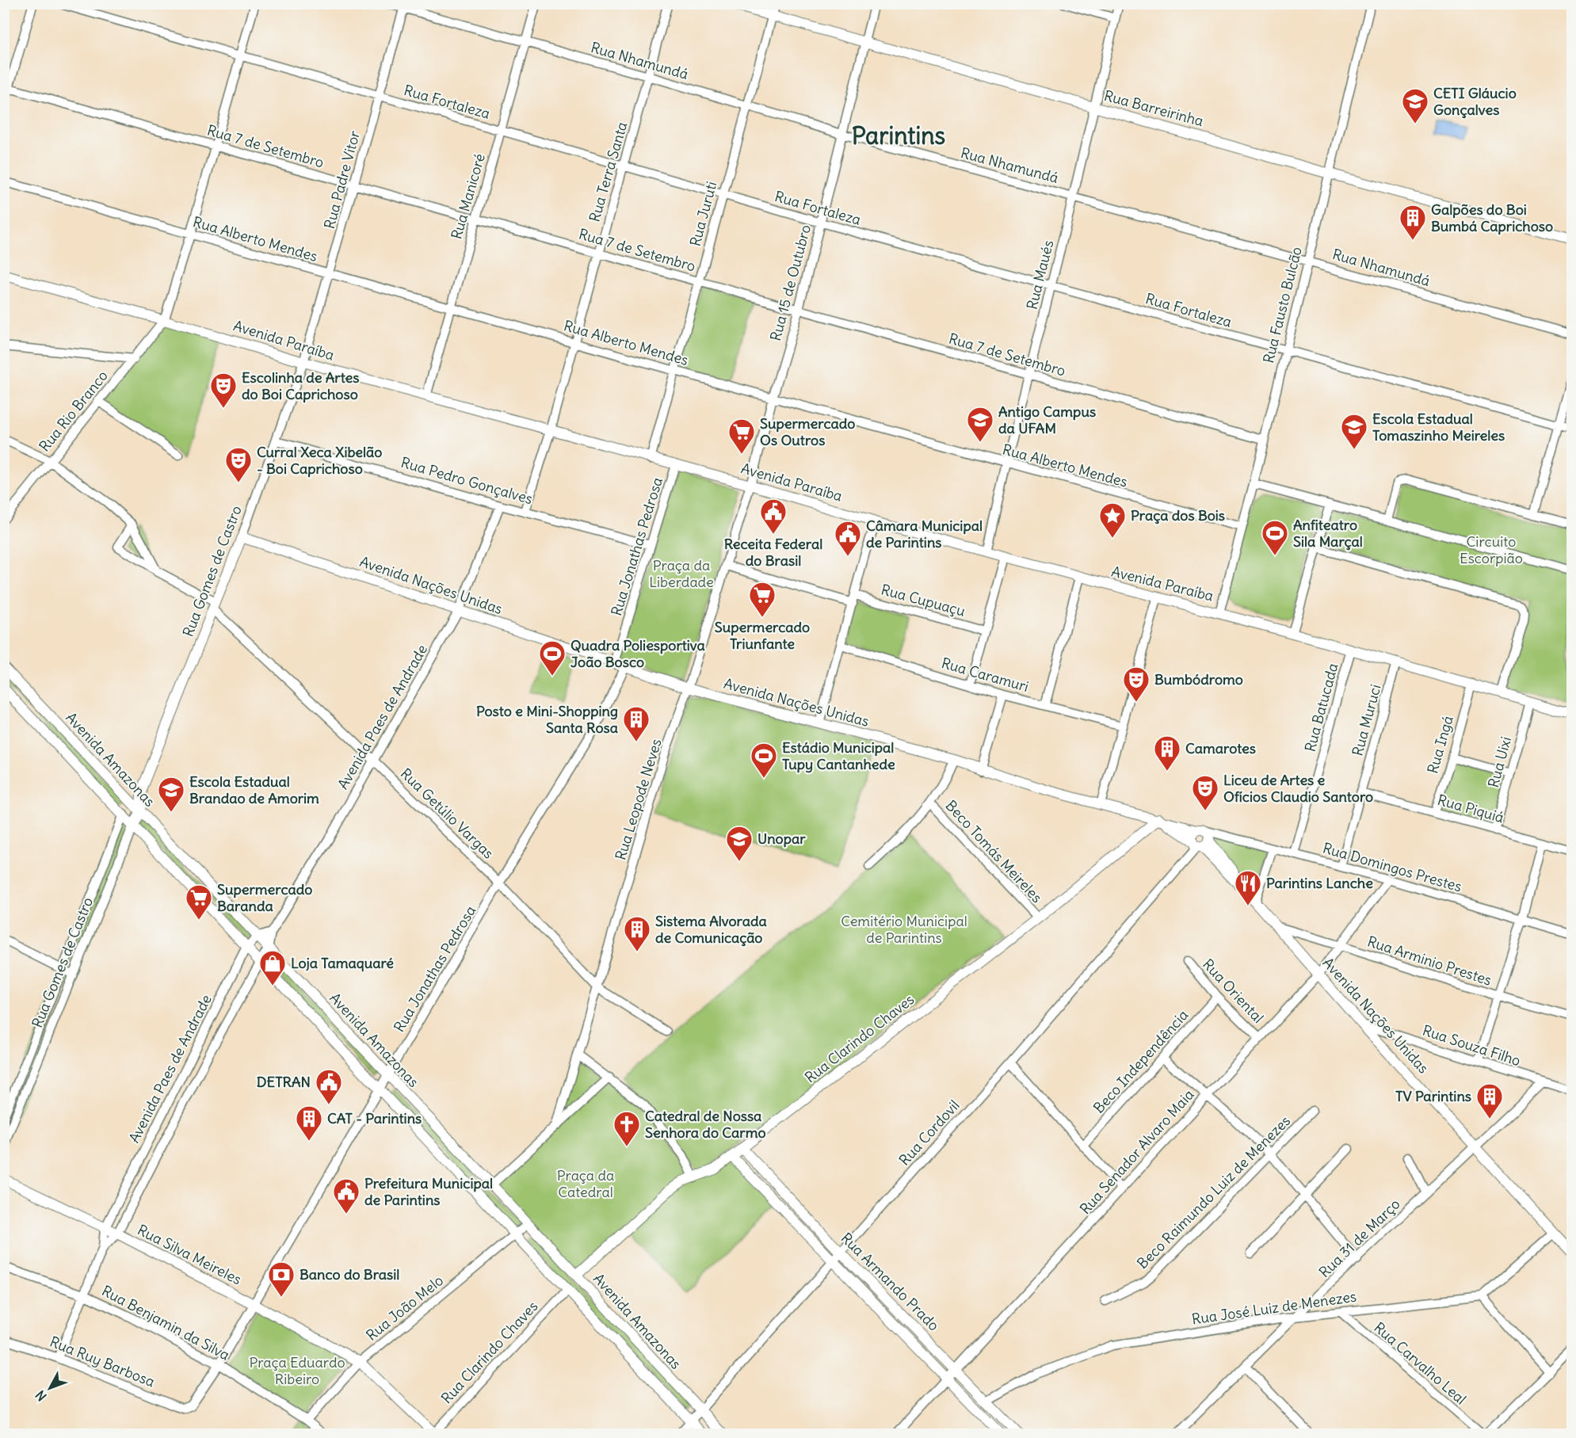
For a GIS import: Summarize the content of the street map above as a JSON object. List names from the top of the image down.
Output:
{
  "streets": {
    "street": [
      "Rua Nhamundá",
      "Rua Fortaleza",
      "Rua Barreirinha",
      "Rua 7 de Setembro",
      "Rua Terra Santa",
      "Rua Padre Vitor",
      "Rua Manicoré",
      "Rua Juruti",
      "Rua Alberto Mendes",
      "Rua Maués",
      "Rua 15 de Outubro",
      "Rua Fausto Bulcão",
      "Avenida Paraíba",
      "Rua Rio Branco",
      "Rua Pedro Gonçalves",
      "Rua Jonathas Pedrosa",
      "Rua Gomes de Castro",
      "Avenida Nações Unidas",
      "Rua Cupuaçu",
      "Rua Caramuri",
      "Rua Batucada",
      "Avenida Paes de Andrade",
      "Rua Muruci",
      "Rua Ingá",
      "Avenida Amazonas",
      "Rua Uixi",
      "Rua Leopode Neves",
      "Rua Piquiá",
      "Rua Getúlio Vargas",
      "Beco Tomás Meireles",
      "Rua Domingos Prestes",
      "Rua Arminio Prestes",
      "Rua Oriental",
      "Rua Clarindo Chaves",
      "Rua Souza Filho",
      "Beco Independência",
      "Rua Cordovil",
      "Rua Senador Alvaro Maia",
      "Beco Raimundo Luiz de Menezes",
      "Rua 31 de Março",
      "Rua Silva Meireles",
      "Rua Armando Prado",
      "Rua João Melo",
      "Rua José Luiz de Menezes",
      "Rua Benjamin da Silva",
      "Rua Ruy Barbosa",
      "Rua Carvalho Leal"
    ]
  },
  "crossings": [
    ["Rua Nhamundá", "Rua Terra Santa"],
    ["Rua Nhamundá", "Rua Padre Vitor"],
    ["Rua Nhamundá", "Rua Manicoré"],
    ["Rua Nhamundá", "Rua Juruti"],
    ["Rua Nhamundá", "Rua Maués"],
    ["Rua Nhamundá", "Rua 15 de Outubro"],
    ["Rua Nhamundá", "Rua Fausto Bulcão"],
    ["Rua Fortaleza", "Rua Terra Santa"],
    ["Rua Fortaleza", "Rua Padre Vitor"],
    ["Rua Fortaleza", "Rua Manicoré"],
    ["Rua Fortaleza", "Rua Juruti"],
    ["Rua Fortaleza", "Rua Maués"],
    ["Rua Fortaleza", "Rua 15 de Outubro"],
    ["Rua Fortaleza", "Rua Fausto Bulcão"],
    ["Rua Barreirinha", "Rua Juruti"],
    ["Rua Barreirinha", "Rua Maués"],
    ["Rua Barreirinha", "Rua 15 de Outubro"],
    ["Rua Barreirinha", "Rua Fausto Bulcão"],
    ["Rua 7 de Setembro", "Rua Terra Santa"],
    ["Rua 7 de Setembro", "Rua Padre Vitor"],
    ["Rua 7 de Setembro", "Rua Manicoré"],
    ["Rua 7 de Setembro", "Rua Juruti"],
    ["Rua 7 de Setembro", "Rua Maués"],
    ["Rua 7 de Setembro", "Rua 15 de Outubro"],
    ["Rua 7 de Setembro", "Rua Fausto Bulcão"],
    ["Rua Terra Santa", "Rua Alberto Mendes"],
    ["Rua Terra Santa", "Avenida Paraíba"],
    ["Rua Terra Santa", "Rua Pedro Gonçalves"],
    ["Rua Padre Vitor", "Rua Alberto Mendes"],
    ["Rua Padre Vitor", "Avenida Paraíba"],
    ["Rua Padre Vitor", "Rua Gomes de Castro"],
    ["Rua Manicoré", "Rua Alberto Mendes"],
    ["Rua Manicoré", "Avenida Paraíba"],
    ["Rua Juruti", "Rua Alberto Mendes"],
    ["Rua Juruti", "Avenida Paraíba"],
    ["Rua Alberto Mendes", "Rua Maués"],
    ["Rua Alberto Mendes", "Rua 15 de Outubro"],
    ["Rua Alberto Mendes", "Rua Fausto Bulcão"],
    ["Rua Maués", "Avenida Paraíba"],
    ["Rua 15 de Outubro", "Avenida Paraíba"],
    ["Rua 15 de Outubro", "Rua Leopode Neves"],
    ["Rua Fausto Bulcão", "Avenida Paraíba"],
    ["Avenida Paraíba", "Rua Rio Branco"],
    ["Avenida Paraíba", "Rua Jonathas Pedrosa"],
    ["Avenida Paraíba", "Rua Gomes de Castro"],
    ["Avenida Paraíba", "Rua Batucada"],
    ["Avenida Paraíba", "Rua Muruci"],
    ["Avenida Paraíba", "Rua Ingá"],
    ["Avenida Paraíba", "Rua Uixi"],
    ["Avenida Paraíba", "Rua Leopode Neves"],
    ["Rua Pedro Gonçalves", "Rua Jonathas Pedrosa"],
    ["Rua Pedro Gonçalves", "Rua Gomes de Castro"],
    ["Rua Pedro Gonçalves", "Avenida Paes de Andrade"],
    ["Rua Jonathas Pedrosa", "Avenida Nações Unidas"],
    ["Rua Jonathas Pedrosa", "Avenida Amazonas"],
    ["Rua Jonathas Pedrosa", "Rua Getúlio Vargas"],
    ["Rua Jonathas Pedrosa", "Rua Silva Meireles"],
    ["Rua Jonathas Pedrosa", "Rua Benjamin da Silva"],
    ["Rua Jonathas Pedrosa", "Rua Ruy Barbosa"],
    ["Rua Gomes de Castro", "Avenida Nações Unidas"],
    ["Rua Gomes de Castro", "Avenida Amazonas"],
    ["Rua Gomes de Castro", "Rua Getúlio Vargas"],
    ["Avenida Nações Unidas", "Avenida Paes de Andrade"],
    ["Avenida Nações Unidas", "Rua Leopode Neves"],
    ["Avenida Nações Unidas", "Beco Tomás Meireles"],
    ["Avenida Nações Unidas", "Rua Domingos Prestes"],
    ["Avenida Nações Unidas", "Rua Arminio Prestes"],
    ["Avenida Nações Unidas", "Rua Clarindo Chaves"],
    ["Avenida Nações Unidas", "Rua Souza Filho"],
    ["Avenida Nações Unidas", "Rua Cordovil"],
    ["Avenida Nações Unidas", "Rua Senador Alvaro Maia"],
    ["Avenida Nações Unidas", "Rua 31 de Março"],
    ["Rua Batucada", "Rua Domingos Prestes"],
    ["Avenida Paes de Andrade", "Avenida Amazonas"],
    ["Avenida Paes de Andrade", "Rua Getúlio Vargas"],
    ["Avenida Paes de Andrade", "Rua Silva Meireles"],
    ["Rua Muruci", "Rua Piquiá"],
    ["Rua Muruci", "Rua Domingos Prestes"],
    ["Rua Ingá", "Rua Piquiá"],
    ["Avenida Amazonas", "Rua Clarindo Chaves"],
    ["Avenida Amazonas", "Rua Cordovil"],
    ["Avenida Amazonas", "Rua João Melo"],
    ["Rua Uixi", "Rua Piquiá"],
    ["Rua Leopode Neves", "Rua Getúlio Vargas"],
    ["Beco Tomás Meireles", "Rua Clarindo Chaves"],
    ["Rua Domingos Prestes", "Rua Cordovil"],
    ["Rua Domingos Prestes", "Rua Senador Alvaro Maia"],
    ["Rua Arminio Prestes", "Rua Senador Alvaro Maia"],
    ["Rua Oriental", "Beco Independência"],
    ["Rua Oriental", "Rua Senador Alvaro Maia"],
    ["Rua Clarindo Chaves", "Rua Silva Meireles"],
    ["Rua Clarindo Chaves", "Rua Armando Prado"],
    ["Rua Souza Filho", "Rua 31 de Março"],
    ["Rua Cordovil", "Rua Armando Prado"],
    ["Rua Senador Alvaro Maia", "Rua Armando Prado"],
    ["Rua 31 de Março", "Rua José Luiz de Menezes"],
    ["Rua Silva Meireles", "Rua João Melo"],
    ["Rua Armando Prado", "Rua José Luiz de Menezes"],
    ["Rua João Melo", "Rua Benjamin da Silva"],
    ["Rua José Luiz de Menezes", "Rua Carvalho Leal"]
  ],
  "districts": ["Parintins"],
  "parks": [
    "Circuito Escorpião",
    "Praça da Liberdade",
    "Cemitério Municipal de Parintins",
    "Praça da Catedral",
    "Praça Eduardo Ribeiro"
  ],
  "places": {
    "school or university": [
      "CETI Gláucio Gonçalves",
      "Antigo Campus da UFAM",
      "Escola Estadual Tomaszinho Meireles",
      "Escola Estadual Brandao de Amorim",
      "Unopar"
    ],
    "building": [
      "Galpões do Boi Bumbá Caprichoso",
      "Posto e Mini-Shopping Santa Rosa",
      "Camarotes",
      "Sistema Alvorada de Comunicação",
      "TV Parintins",
      "CAT - Parintins"
    ],
    "theatre": [
      "Escolinha de Artes do Boi Caprichoso",
      "Curral Xeca Xibelão - Boi Caprichoso",
      "Bumbódromo",
      "Liceu de Artes e Ofícios Claudio Santoro"
    ],
    "supermarket": ["Supermercado Os Outros", "Supermercado Triunfante", "Supermercado Baranda"],
    "public building": [
      "Receita Federal do Brasil",
      "Câmara Municipal de Parintins",
      "DETRAN",
      "Prefeitura Municipal de Parintins"
    ],
    "place": ["Praça dos Bois"],
    "sports": ["Anfiteatro Sila Marçal", "Quadra Poliesportiva João Bosco", "Estádio Municipal Tupy Cantanhede"],
    "restaurant": ["Parintins Lanche"],
    "shop": ["Loja Tamaquaré"],
    "church": ["Catedral de Nossa Senhora do Carmo"],
    "bank": ["Banco do Brasil"]
  },
  "north": "bottom left"
}
